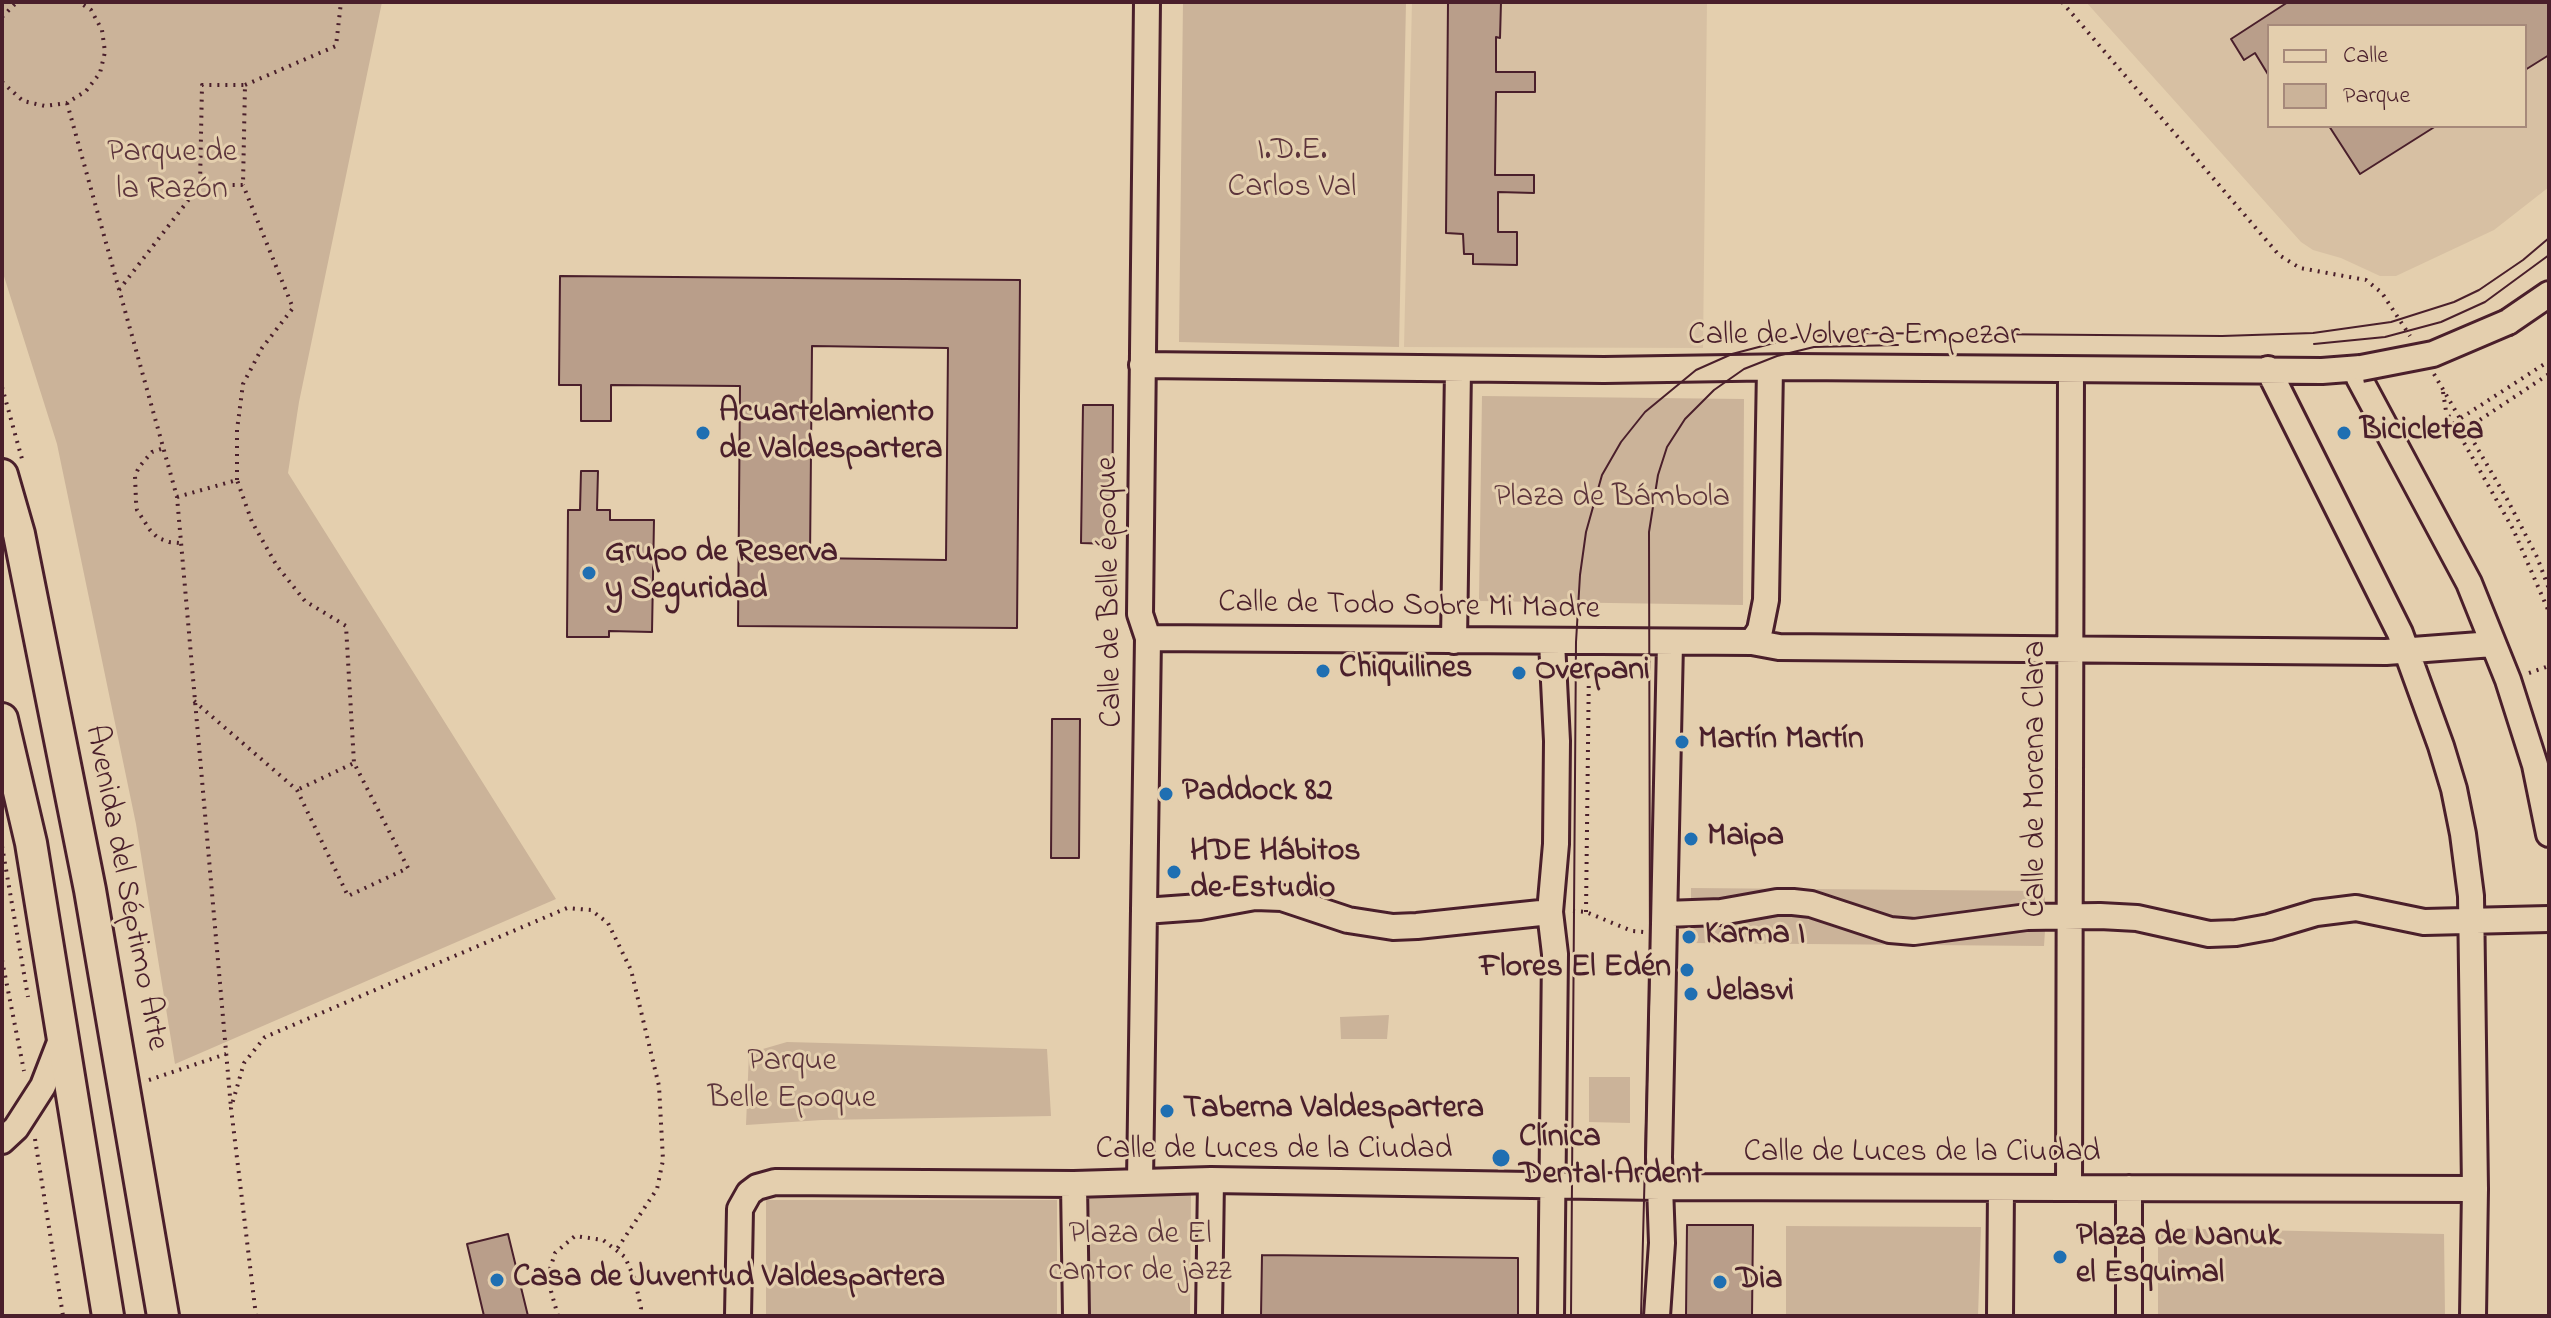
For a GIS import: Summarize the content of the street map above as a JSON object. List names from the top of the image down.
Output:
{
  "streets": {
    "main road": ["Avenida del Séptimo Arte"],
    "street": [
      "Calle de Volver a Empezar",
      "Calle de Belle époque",
      "Calle de Todo Sobre Mi Madre",
      "Calle de Morena Clara",
      "Calle de Luces de la Ciudad"
    ]
  },
  "crossings": [
    ["Calle de Volver a Empezar", "Calle de Belle époque"],
    ["Calle de Volver a Empezar", "Calle de Morena Clara"],
    ["Calle de Belle époque", "Calle de Todo Sobre Mi Madre"],
    ["Calle de Belle époque", "Calle de Luces de la Ciudad"],
    ["Calle de Morena Clara", "Calle de Luces de la Ciudad"]
  ],
  "parks": [
    "I.D.E. Carlos Val",
    "Parque de la Razón",
    "Plaza de Bámbola",
    "Parque Belle Epoque",
    "Plaza de El cantor de jazz"
  ],
  "places": [
    "Acuartelamiento de Valdespartera",
    "Bicicletea",
    "Grupo de Reserva y Seguridad",
    "Chiquilines",
    "Overpani",
    "Martín Martín",
    "Paddock 82",
    "Maipa",
    "HDE Hábitos de Estudio",
    "Karma I",
    "Flores El Edén",
    "Jelasvi",
    "Taberna Valdespartera",
    "Clínica Dental Ardent",
    "Plaza de Nanuk el Esquimal",
    "Casa de Juventud Valdespartera",
    "Dia"
  ],
  "legend": ["Calle", "Parque"]
}
